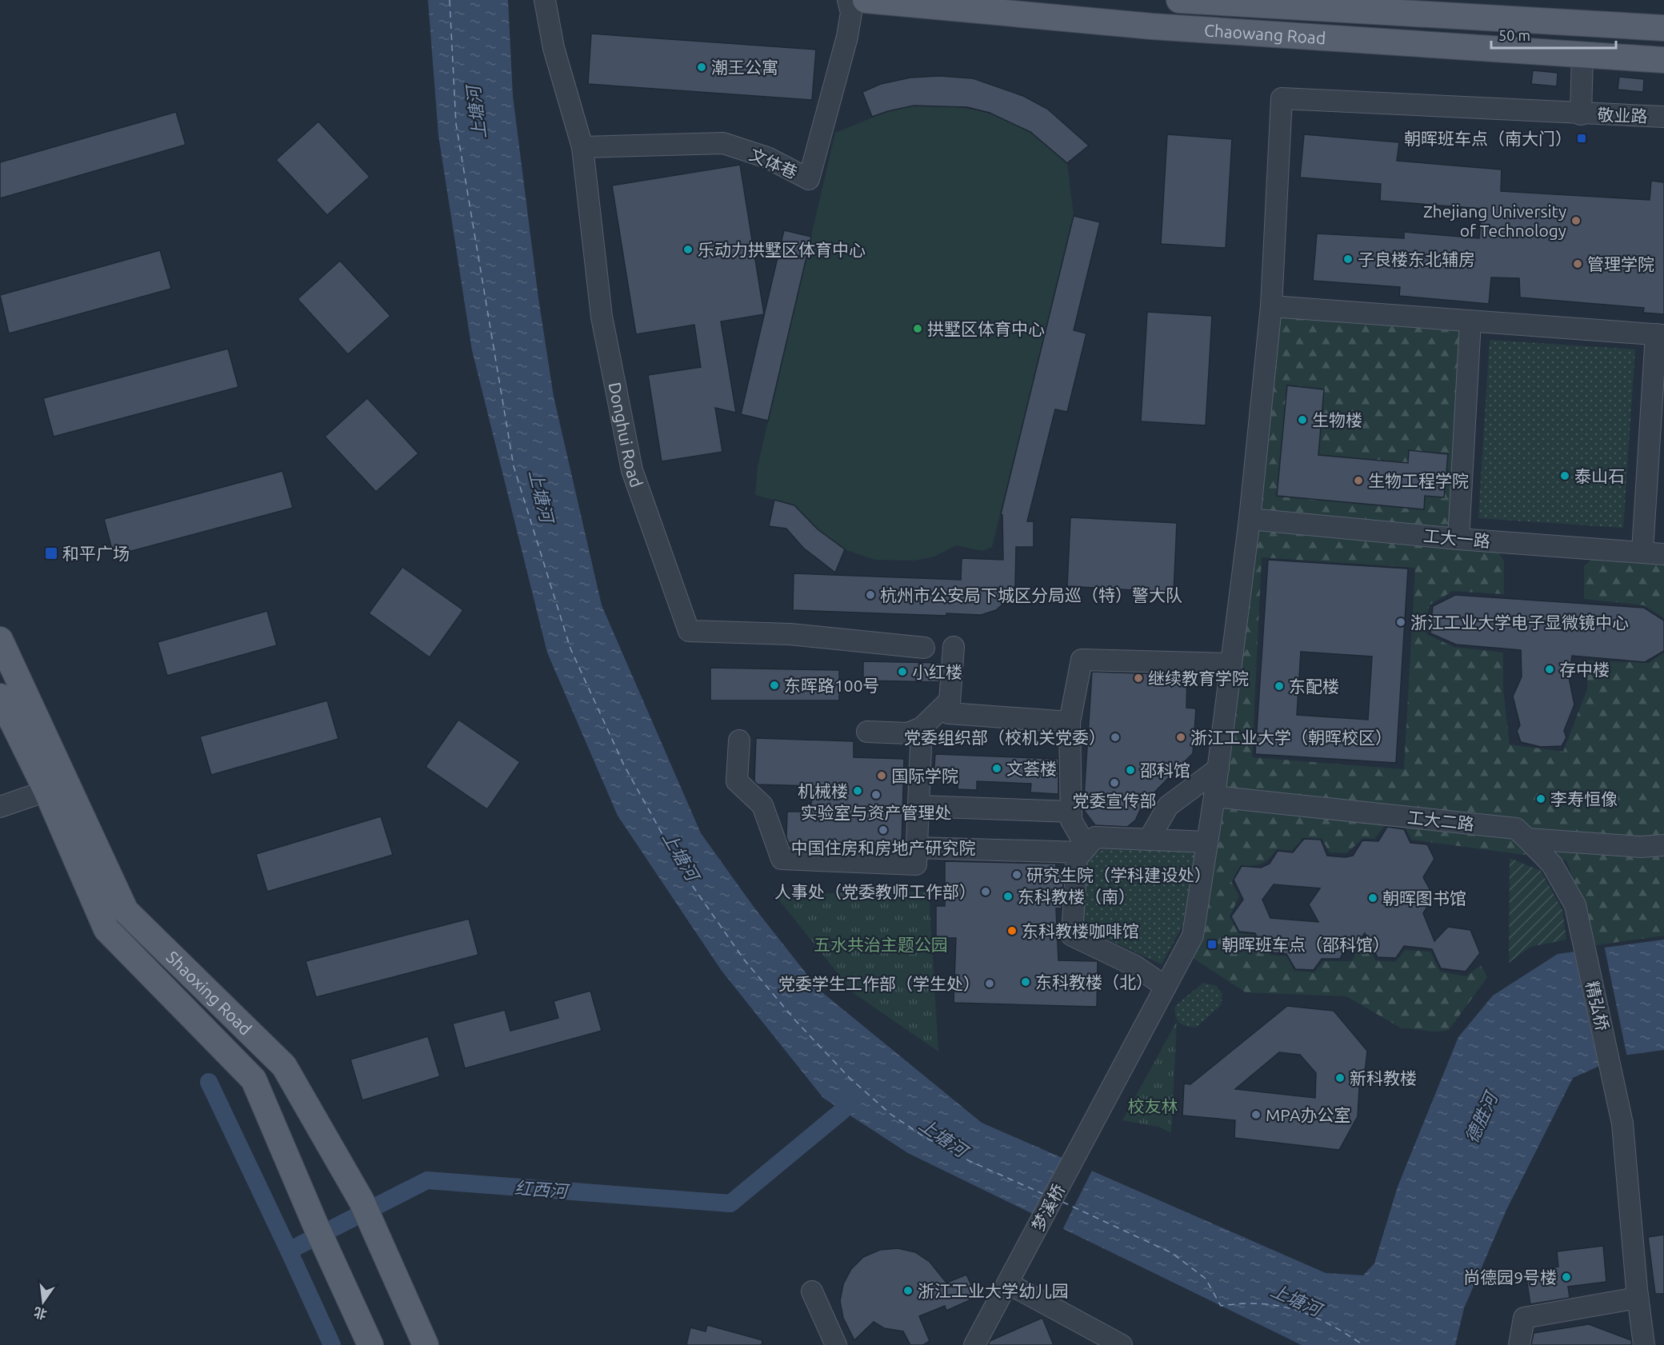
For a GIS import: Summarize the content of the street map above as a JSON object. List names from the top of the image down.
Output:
{
  "streets": {
    "main road": ["Chaowang Road", "Shaoxing Road"],
    "street": [
      "敬业路",
      "文体巷",
      "Donghui Road",
      "工大一路",
      "工大二路",
      "精弘桥",
      "梦溪桥"
    ]
  },
  "crossings": [
    ["敬业路", "梦溪桥"],
    ["文体巷", "Donghui Road"],
    ["工大一路", "梦溪桥"],
    ["工大二路", "精弘桥"],
    ["工大二路", "梦溪桥"]
  ],
  "water": ["上塘河", "德胜河", "红西河"],
  "parks": ["五水共治主题公园", "校友林"],
  "places": {
    "other": [
      "潮王公寓",
      "Zhejiang University of Technology",
      "乐动力拱墅区体育中心",
      "子良楼东北辅房",
      "管理学院",
      "拱墅区体育中心",
      "生物楼",
      "泰山石",
      "生物工程学院",
      "杭州市公安局下城区分局巡（特）警大队",
      "浙江工业大学电子显微镜中心",
      "存中楼",
      "小红楼",
      "继续教育学院",
      "东晖路100号",
      "东配楼",
      "党委组织部（校机关党委）",
      "浙江工业大学（朝晖校区）",
      "文荟楼",
      "邵科馆",
      "国际学院",
      "党委宣传部",
      "机械楼",
      "实验室与资产管理处",
      "李寿恒像",
      "中国住房和房地产研究院",
      "研究生院（学科建设处）",
      "人事处（党委教师工作部）",
      "东科教楼（南）",
      "朝晖图书馆",
      "东科教楼咖啡馆",
      "东科教楼（北）",
      "党委学生工作部（学生处）",
      "新科教楼",
      "MPA办公室",
      "尚德园9号楼",
      "浙江工业大学幼儿园"
    ],
    "transit": ["朝晖班车点（南大门）", "和平广场", "朝晖班车点（邵科馆）"]
  },
  "scale_bar": "50 m",
  "north": "bottom"
}
